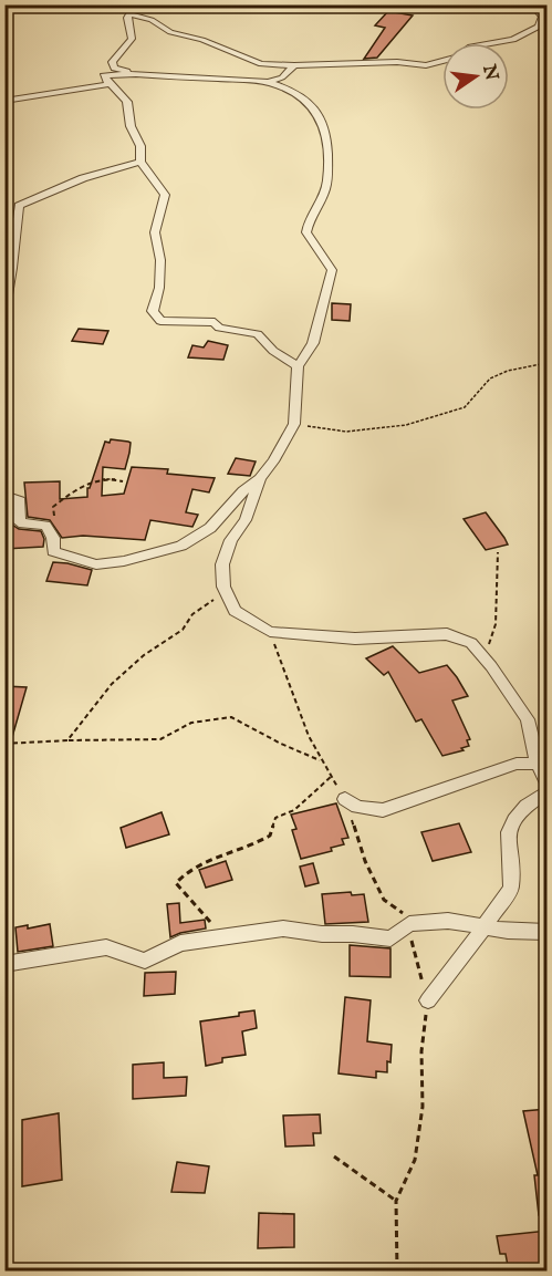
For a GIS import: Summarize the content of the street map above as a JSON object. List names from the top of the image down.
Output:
{
  "north": "right"
}
